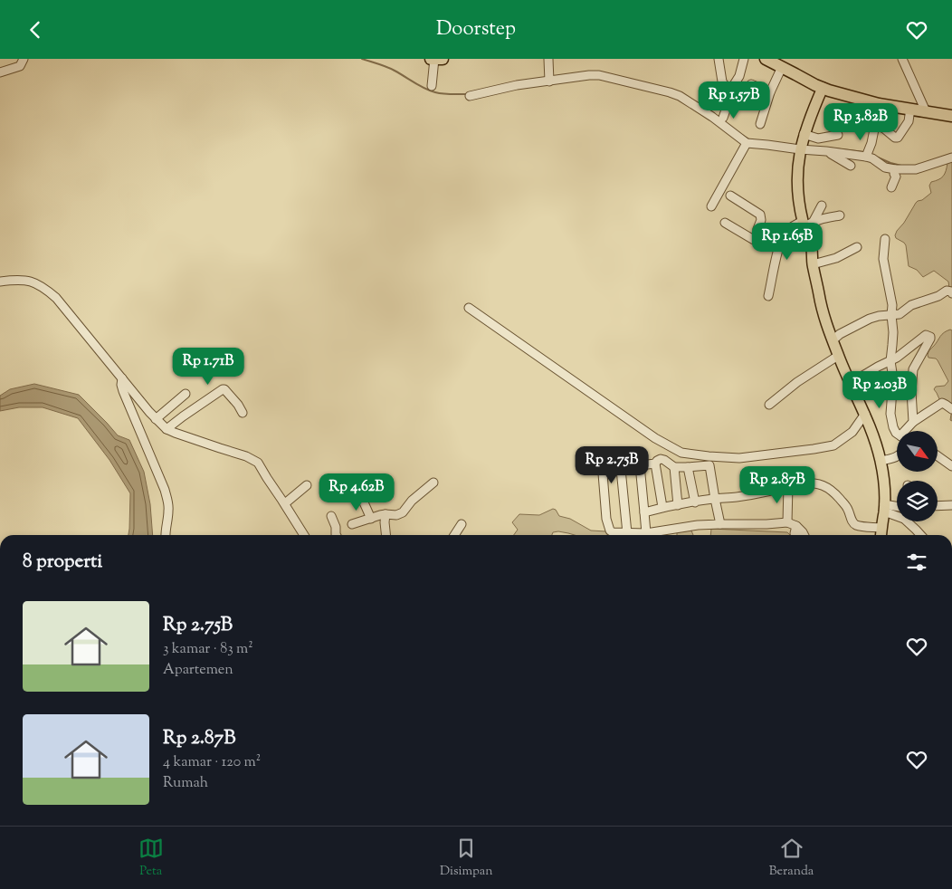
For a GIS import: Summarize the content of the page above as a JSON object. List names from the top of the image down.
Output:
{
  "north": "bottom right",
  "page": {
    "header": "Doorstep",
    "price": [
      "Rp 1.57B",
      "Rp 3.82B",
      "Rp 1.65B",
      "Rp 1.71B",
      "Rp 2.03B",
      "Rp 2.75B",
      "Rp 2.87B",
      "Rp 4.62B"
    ],
    "heading": "8 properti",
    "list": [
      {
        "name": "Rp 2.75B",
        "note": "3 kamar · 83 m² · Apartemen"
      },
      {
        "name": "Rp 2.87B",
        "note": "4 kamar · 120 m² · Rumah"
      }
    ],
    "tabs": ["Peta", "Disimpan", "Beranda"]
  }
}
